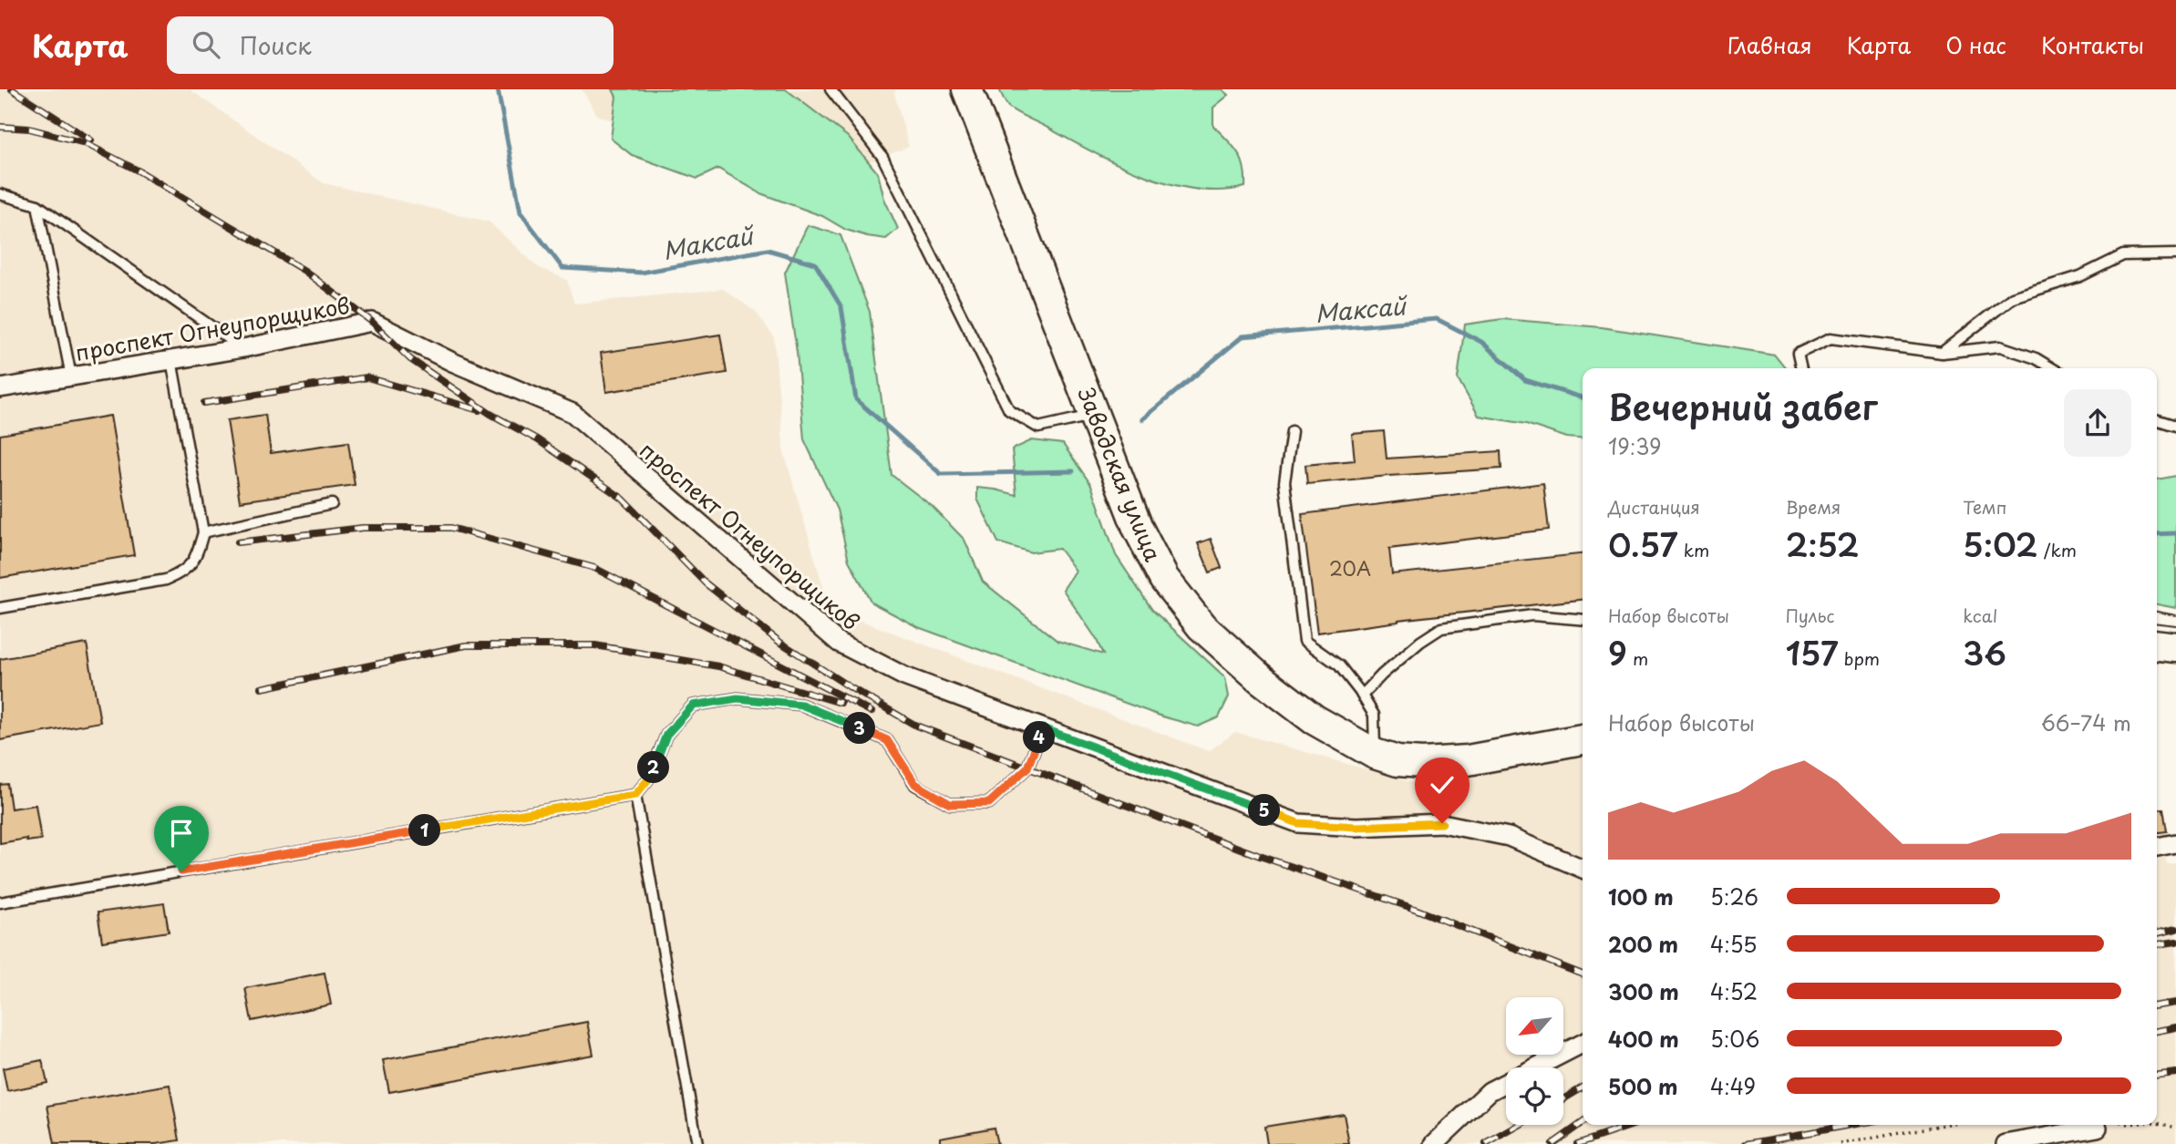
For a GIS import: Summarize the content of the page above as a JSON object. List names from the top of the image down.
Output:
{
  "streets": {
    "main road": ["Заводская улица"],
    "street": ["проспект Огнеупорщиков"]
  },
  "water": ["Максай"],
  "house_numbers": ["20А"],
  "north": "bottom left",
  "page": {
    "header": "Карта",
    "search": "Поиск",
    "nav": [
      "Главная",
      "Карта",
      "О нас",
      "Контакты"
    ],
    "heading": ["Вечерний забег", "19:39"],
    "stats": [
      ["Дистанция", "0.57 km"],
      ["Время", "2:52"],
      ["Темп", "5:02 /km"],
      ["Набор высоты", "9 m"],
      ["Пульс", "157 bpm"],
      ["kcal", "36"]
    ],
    "chart": ["Набор высоты", "66–74 m"],
    "pins": [
      "3",
      "4",
      "2",
      "5",
      "1"
    ],
    "list": [
      {
        "name": "100 m",
        "note": "5:26"
      },
      {
        "name": "200 m",
        "note": "4:55"
      },
      {
        "name": "300 m",
        "note": "4:52"
      },
      {
        "name": "400 m",
        "note": "5:06"
      },
      {
        "name": "500 m",
        "note": "4:49"
      }
    ]
  }
}
